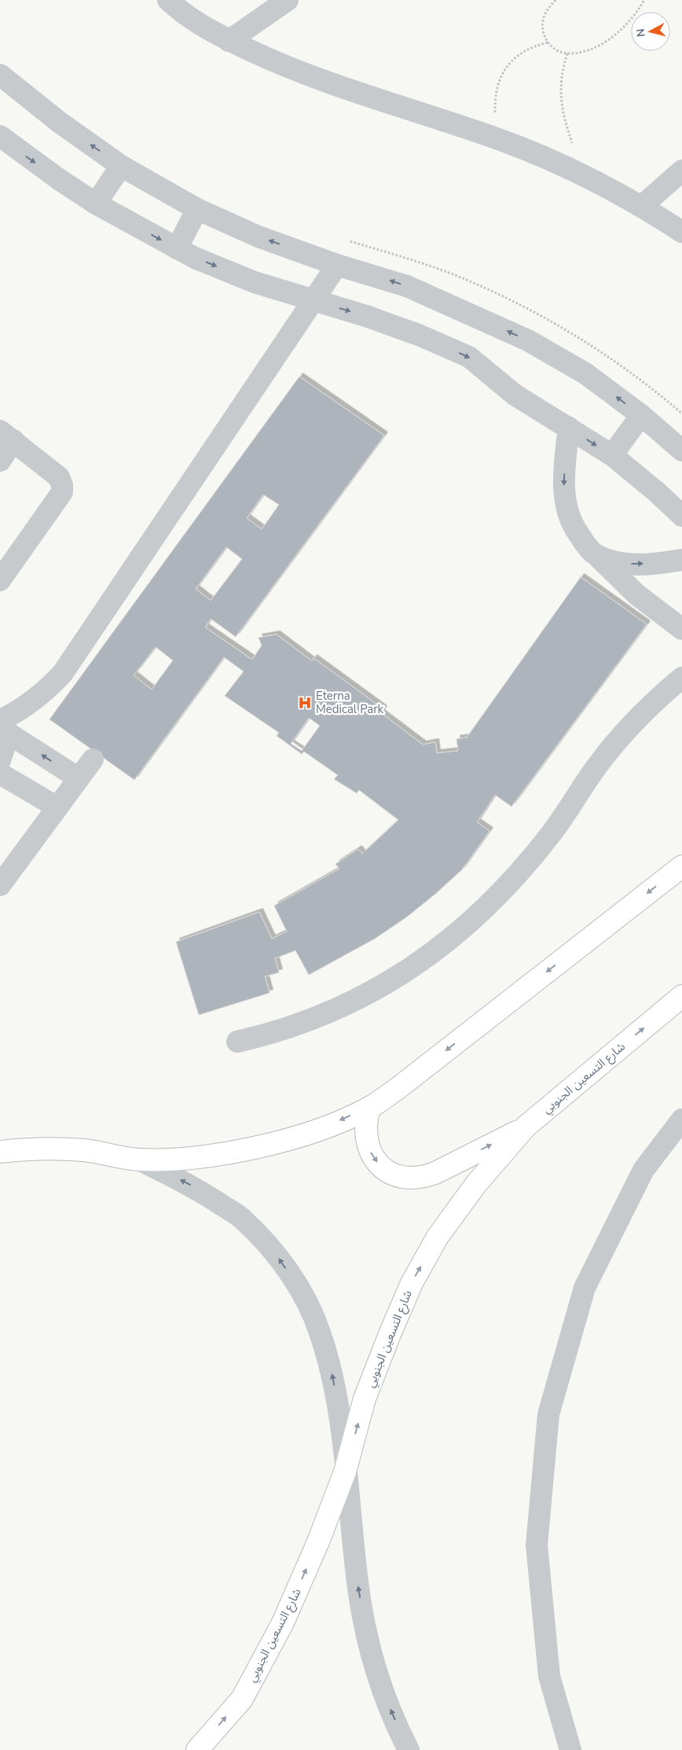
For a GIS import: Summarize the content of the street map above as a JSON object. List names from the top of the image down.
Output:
{
  "streets": {
    "main road": ["شارع التسعين الجنوبي"]
  },
  "places": {
    "hospital": ["Eterna Medical Park"]
  },
  "north": "left"
}
